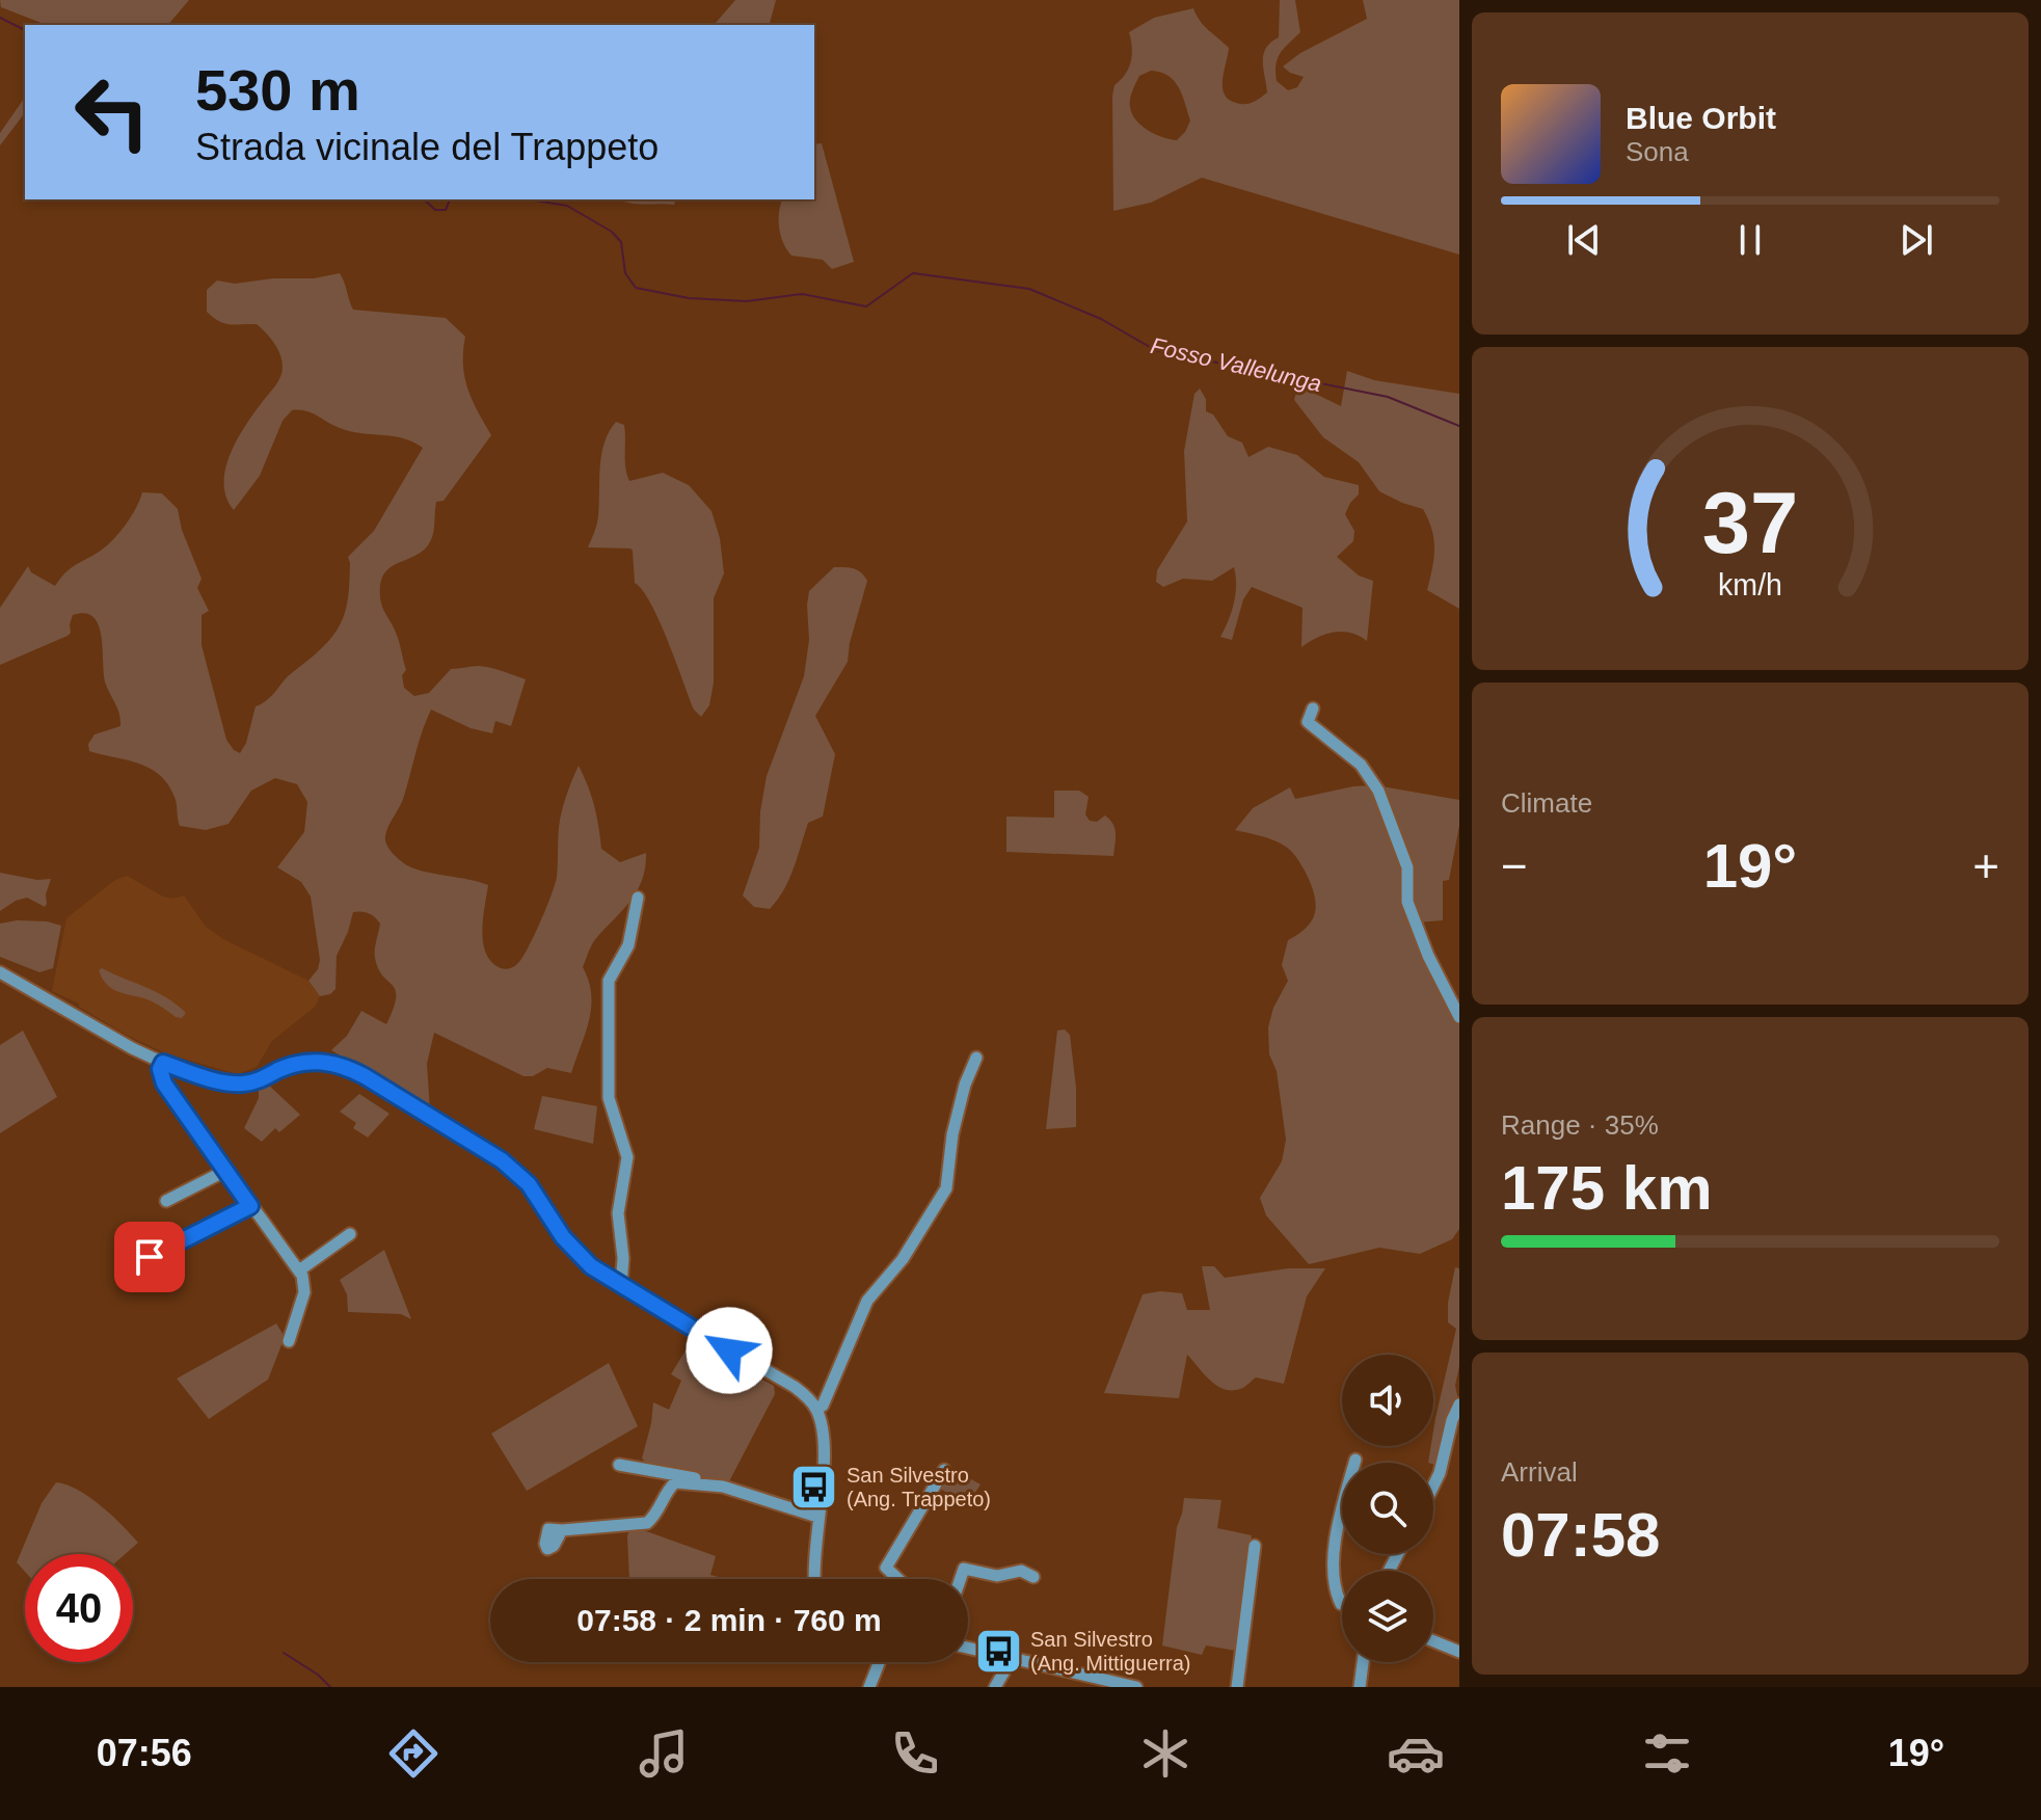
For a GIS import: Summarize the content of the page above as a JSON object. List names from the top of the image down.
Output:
{
  "water": ["Fosso Vallelunga"],
  "places": {
    "bus stop": ["San Silvestro (Ang. Trappeto)", "San Silvestro (Ang. Mittiguerra)"]
  },
  "page": {
    "turn": ["530 m", "Strada vicinale del Trappeto"],
    "song": ["Blue Orbit", "Sona"],
    "tile": [
      "Climate",
      ["Range · 35%", "175 km"],
      ["Arrival", "07:58"]
    ],
    "heat": ["−", "19°", "+"],
    "limit": "40",
    "trip": "07:58 · 2 min · 760 m",
    "tabs": ["07:56", "19°"],
    "gauge": ["37", "km/h"]
  }
}
